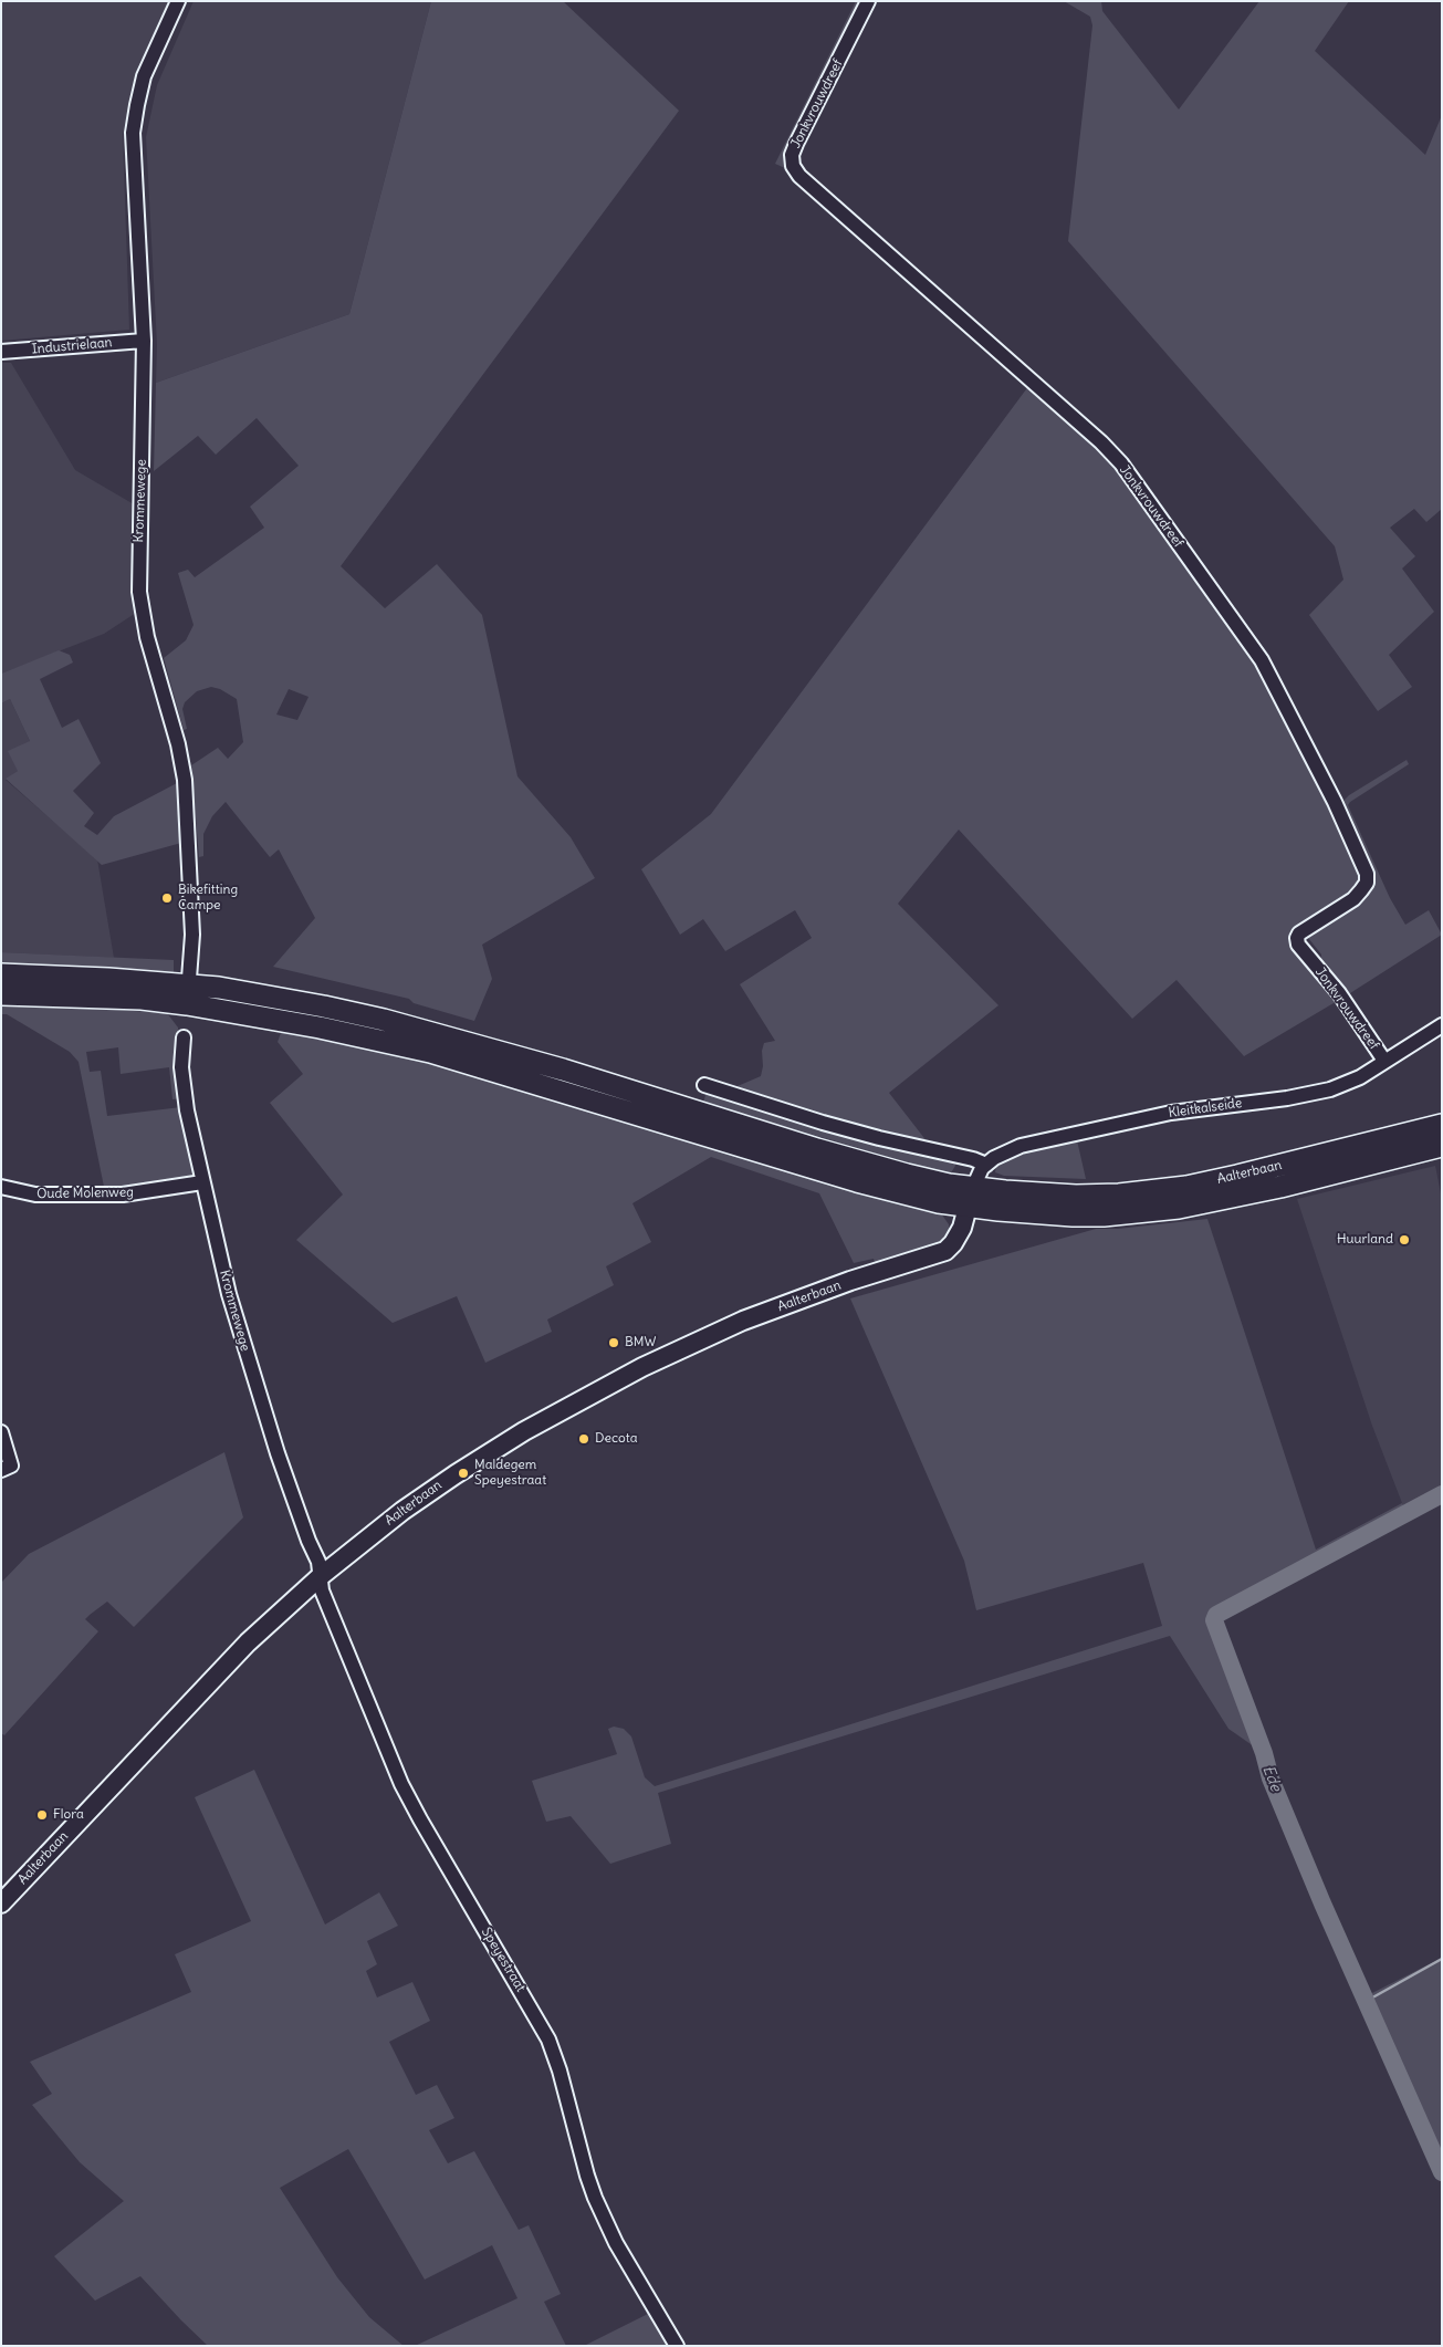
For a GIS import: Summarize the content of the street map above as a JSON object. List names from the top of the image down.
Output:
{
  "streets": {
    "highway": ["Aalterbaan"],
    "street": [
      "Jonkvrouwdreef",
      "Industrielaan",
      "Krommewege",
      "Kleitkalseide",
      "Oude Molenweg",
      "Speyestraat"
    ]
  },
  "crossings": [
    ["Jonkvrouwdreef", "Kleitkalseide"],
    ["Industrielaan", "Krommewege"],
    ["Krommewege", "Aalterbaan"],
    ["Krommewege", "Oude Molenweg"],
    ["Krommewege", "Speyestraat"],
    ["Kleitkalseide", "Aalterbaan"],
    ["Aalterbaan", "Speyestraat"]
  ],
  "water": ["Ede"],
  "places": [
    "Bikefitting Campe",
    "Huurland",
    "BMW",
    "Decota",
    "Maldegem Speyestraat",
    "Flora"
  ]
}
